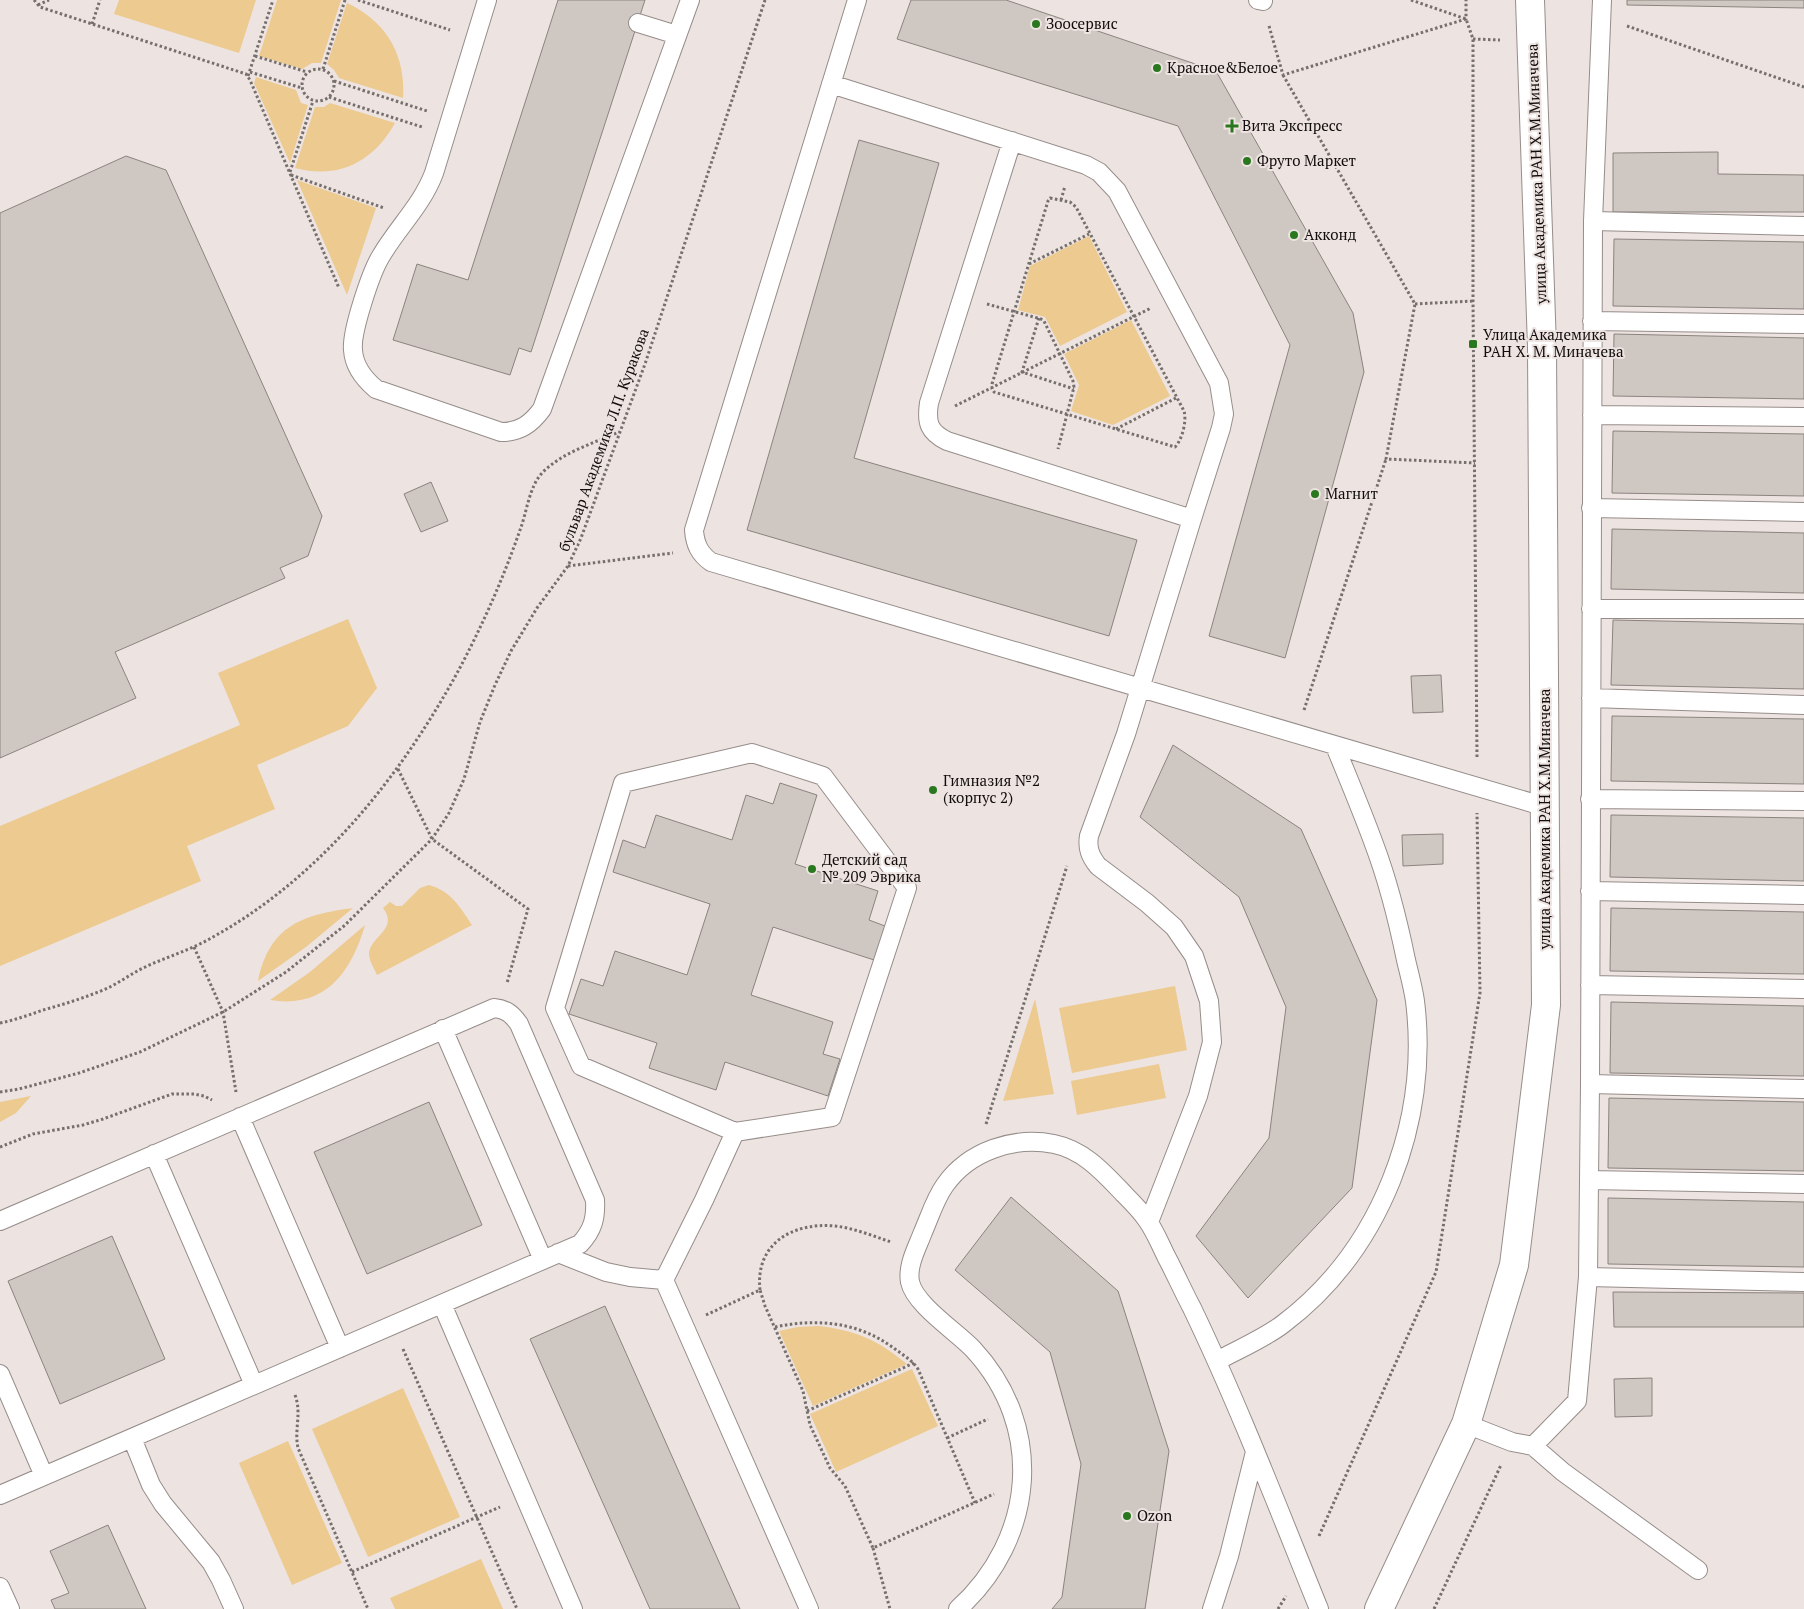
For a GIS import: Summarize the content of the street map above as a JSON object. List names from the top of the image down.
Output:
{
  "streets": {
    "street": ["улица Академика РАН Х.М.Миначева"],
    "path": ["бульвар Академика Л.П. Куракова"]
  },
  "places": {
    "other": [
      "Зоосервис",
      "Красное&Белое",
      "Фруто Маркет",
      "Акконд",
      "Магнит",
      "Гимназия №2 (корпус 2)",
      "Детский сад № 209 Эврика",
      "Ozon"
    ],
    "health": ["Вита Экспресс"],
    "transit": ["Улица Академика РАН Х. М. Миначева"]
  }
}
